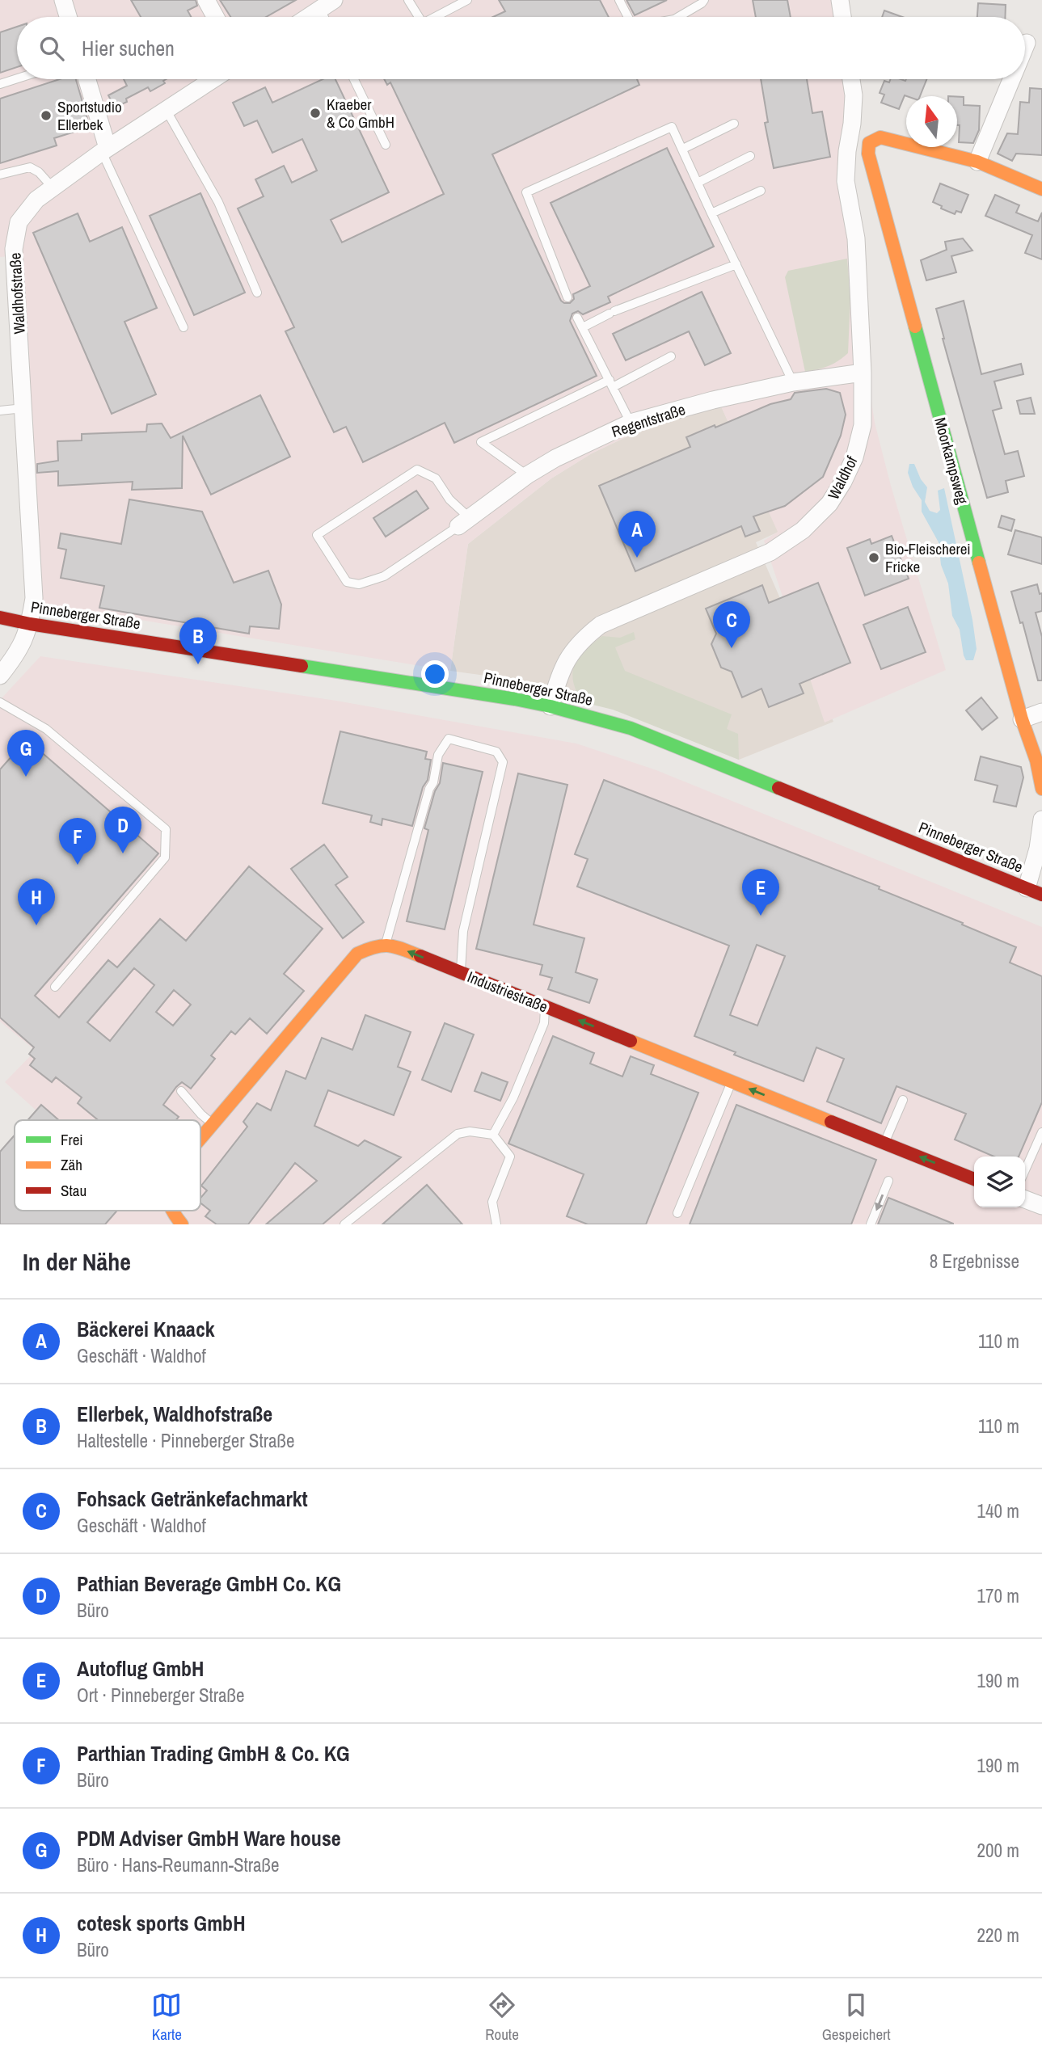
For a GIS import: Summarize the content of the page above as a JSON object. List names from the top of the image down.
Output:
{
  "streets": {
    "street": [
      "Waldhofstraße",
      "Regentstraße",
      "Moorkampsweg",
      "Waldhof",
      "Pinneberger Straße",
      "Industriestraße"
    ]
  },
  "crossings": [
    ["Waldhofstraße", "Pinneberger Straße"],
    ["Regentstraße", "Waldhof"],
    ["Waldhof", "Pinneberger Straße"]
  ],
  "one_way": ["Industriestraße"],
  "places": ["Kraeber & Co GmbH", "Sportstudio Ellerbek", "Bio-Fleischerei Fricke"],
  "legend": ["Frei", "Zäh", "Stau"],
  "north": "top",
  "page": {
    "search": "Hier suchen",
    "pins": [
      "A",
      "C",
      "B",
      "G",
      "D",
      "F",
      "E",
      "H"
    ],
    "heading": ["In der Nähe", "8 Ergebnisse"],
    "list": [
      {
        "mark": "A",
        "name": "Bäckerei Knaack",
        "note": "Geschäft · Waldhof",
        "value": "110 m"
      },
      {
        "mark": "B",
        "name": "Ellerbek, Waldhofstraße",
        "note": "Haltestelle · Pinneberger Straße",
        "value": "110 m"
      },
      {
        "mark": "C",
        "name": "Fohsack Getränkefachmarkt",
        "note": "Geschäft · Waldhof",
        "value": "140 m"
      },
      {
        "mark": "D",
        "name": "Pathian Beverage GmbH Co. KG",
        "note": "Büro",
        "value": "170 m"
      },
      {
        "mark": "E",
        "name": "Autoflug GmbH",
        "note": "Ort · Pinneberger Straße",
        "value": "190 m"
      },
      {
        "mark": "F",
        "name": "Parthian Trading GmbH & Co. KG",
        "note": "Büro",
        "value": "190 m"
      },
      {
        "mark": "G",
        "name": "PDM Adviser GmbH Ware house",
        "note": "Büro · Hans-Reumann-Straße",
        "value": "200 m"
      },
      {
        "mark": "H",
        "name": "cotesk sports GmbH",
        "note": "Büro",
        "value": "220 m"
      }
    ],
    "nav": ["Karte", "Route", "Gespeichert"]
  }
}
